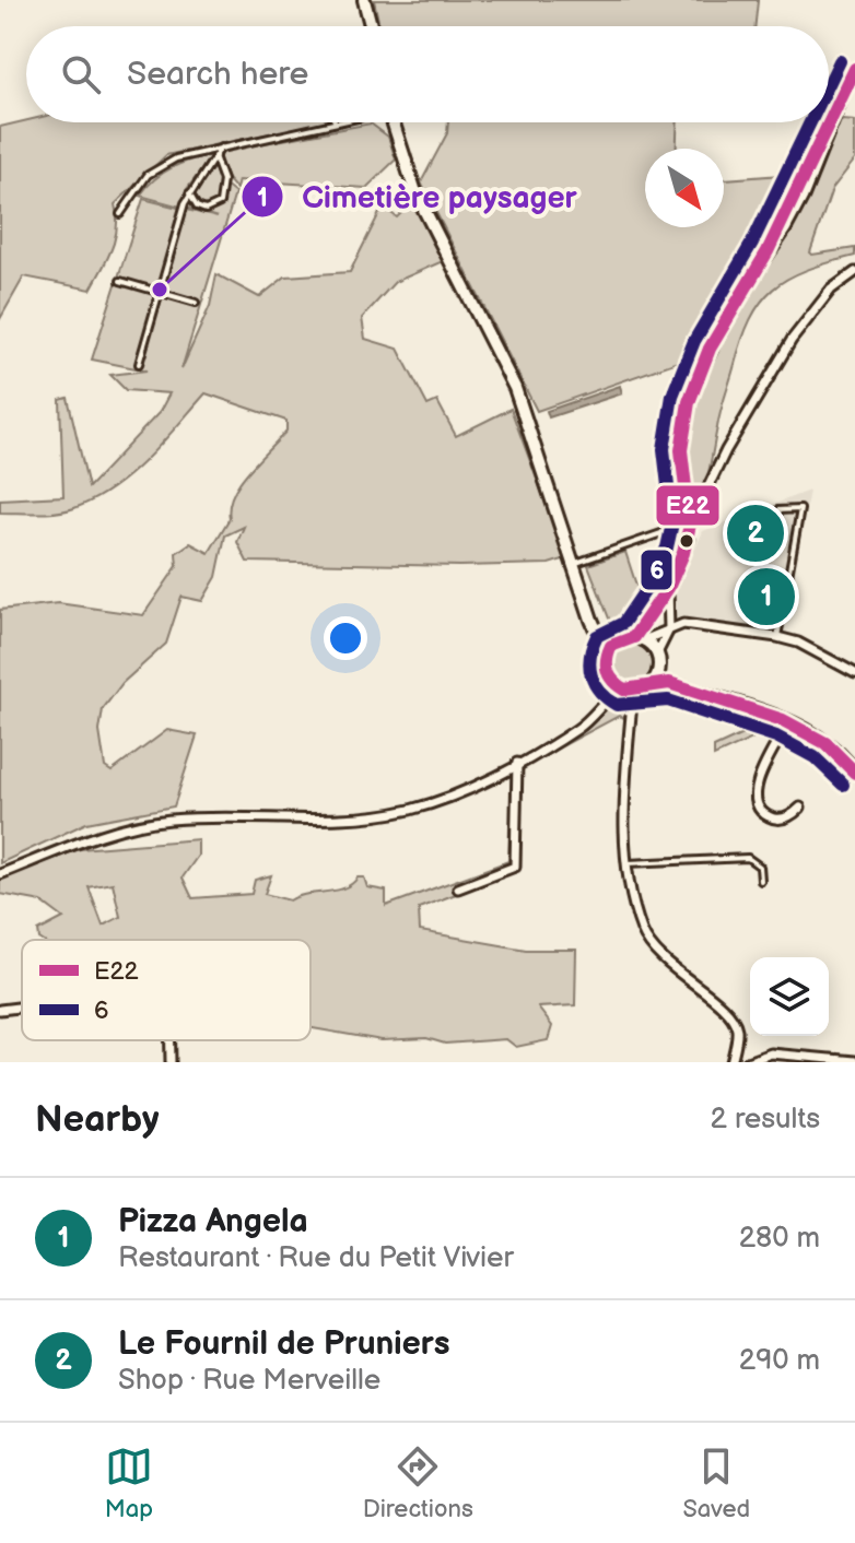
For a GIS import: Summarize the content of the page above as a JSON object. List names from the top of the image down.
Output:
{
  "places": ["Cimetière paysager"],
  "lines": ["transit line 6", "transit line E22"],
  "legend": ["E22", "6"],
  "north": "bottom right",
  "page": {
    "search": "Search here",
    "pins": ["2", "1"],
    "heading": ["Nearby", "2 results"],
    "list": [
      {
        "mark": "1",
        "name": "Pizza Angela",
        "note": "Restaurant · Rue du Petit Vivier",
        "value": "280 m"
      },
      {
        "mark": "2",
        "name": "Le Fournil de Pruniers",
        "note": "Shop · Rue Merveille",
        "value": "290 m"
      }
    ],
    "nav": ["Map", "Directions", "Saved"]
  }
}
